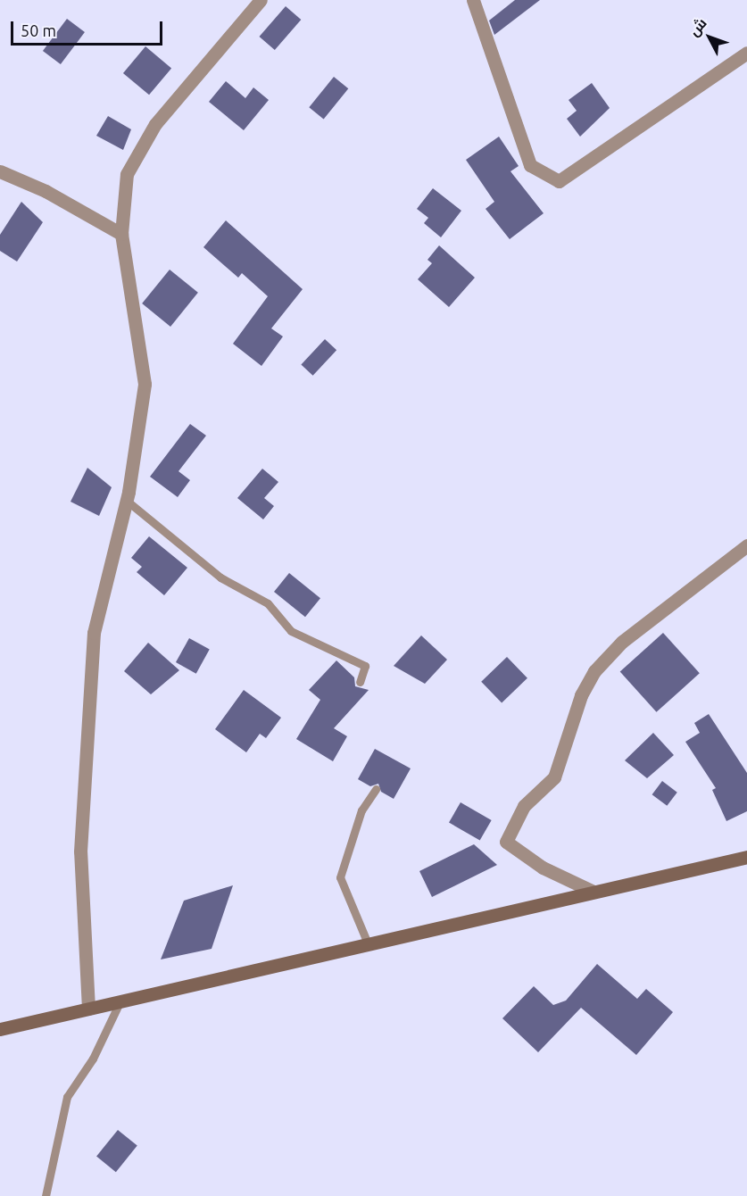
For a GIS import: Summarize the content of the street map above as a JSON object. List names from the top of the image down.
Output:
{
  "scale_bar": "50 m",
  "north": "top left"
}
